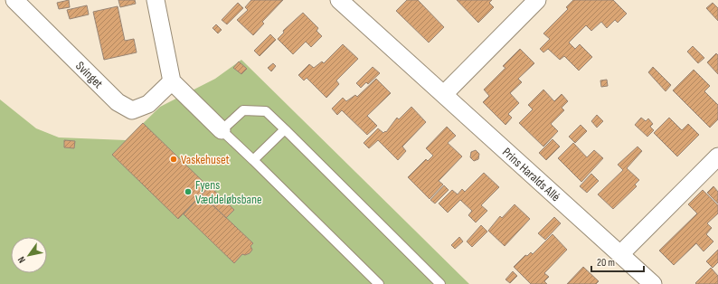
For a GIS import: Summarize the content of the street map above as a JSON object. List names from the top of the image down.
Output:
{
  "streets": {
    "street": ["Svinget", "Prins Haralds Allé"]
  },
  "places": ["Vaskehuset", "Fyens Væddeløbsbane"],
  "scale_bar": "20 m",
  "north": "bottom left"
}
